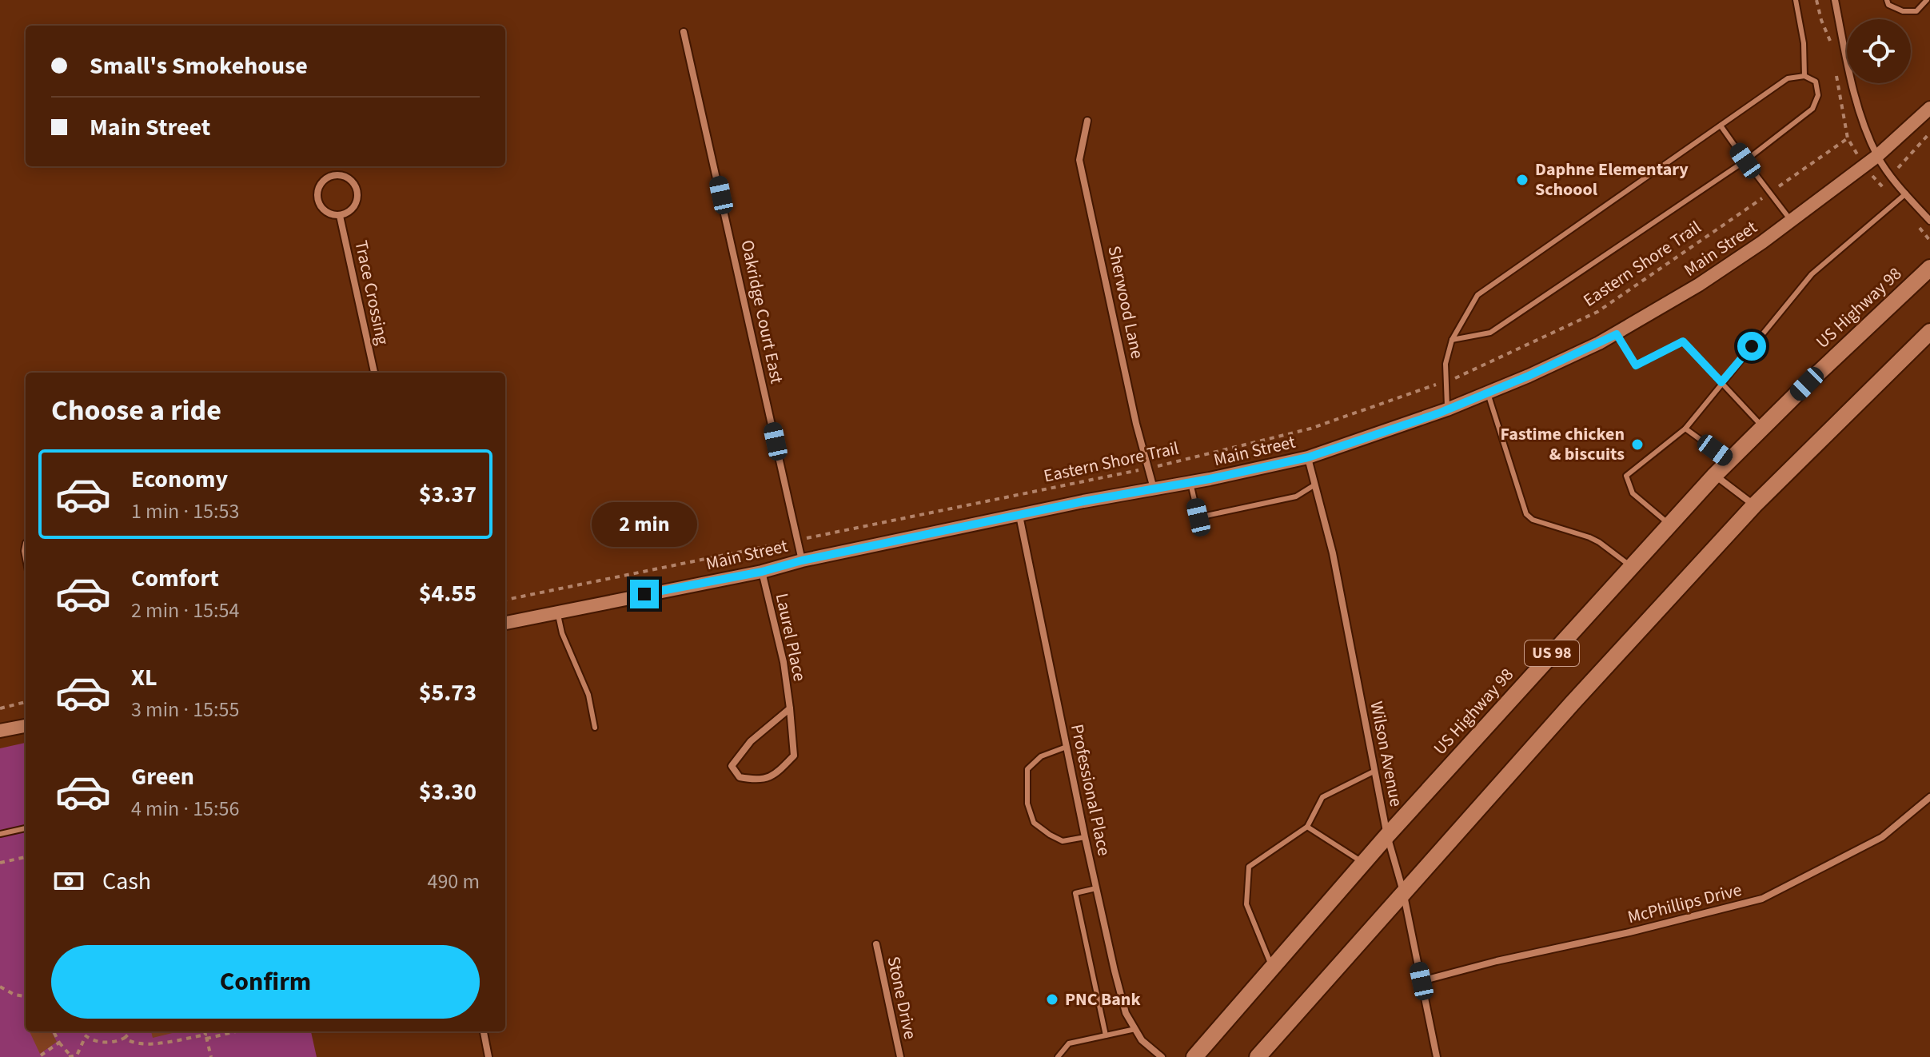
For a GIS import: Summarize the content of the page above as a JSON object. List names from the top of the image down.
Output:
{
  "streets": {
    "main road": ["Main Street", "US Highway 98", "US 98"],
    "street": [
      "Trace Crossing",
      "Sherwood Lane",
      "Oakridge Court East",
      "Laurel Place",
      "Wilson Avenue",
      "Professional Place",
      "McPhillips Drive",
      "Stone Drive"
    ],
    "path": ["Eastern Shore Trail"]
  },
  "crossings": [
    ["Main Street", "Sherwood Lane"],
    ["Main Street", "Oakridge Court East"],
    ["Main Street", "Laurel Place"],
    ["Main Street", "Wilson Avenue"],
    ["Main Street", "Professional Place"],
    ["Eastern Shore Trail", "Sherwood Lane"],
    ["Eastern Shore Trail", "Oakridge Court East"],
    ["US Highway 98", "Wilson Avenue"],
    ["US 98", "Wilson Avenue"],
    ["Wilson Avenue", "McPhillips Drive"]
  ],
  "places": ["Daphne Elementary Schoool", "Fastime chicken & biscuits", "PNC Bank"],
  "page": {
    "banner": ["Small's Smokehouse", "Main Street"],
    "heading": "Choose a ride",
    "list": [
      {
        "name": "Economy",
        "note": "1 min · 15:53",
        "value": "$3.37"
      },
      {
        "name": "Comfort",
        "note": "2 min · 15:54",
        "value": "$4.55"
      },
      {
        "name": "XL",
        "note": "3 min · 15:55",
        "value": "$5.73"
      },
      {
        "name": "Green",
        "note": "4 min · 15:56",
        "value": "$3.30"
      }
    ],
    "bubble": "2 min",
    "pay": ["Cash", "490 m"],
    "buttons": "Confirm"
  }
}
